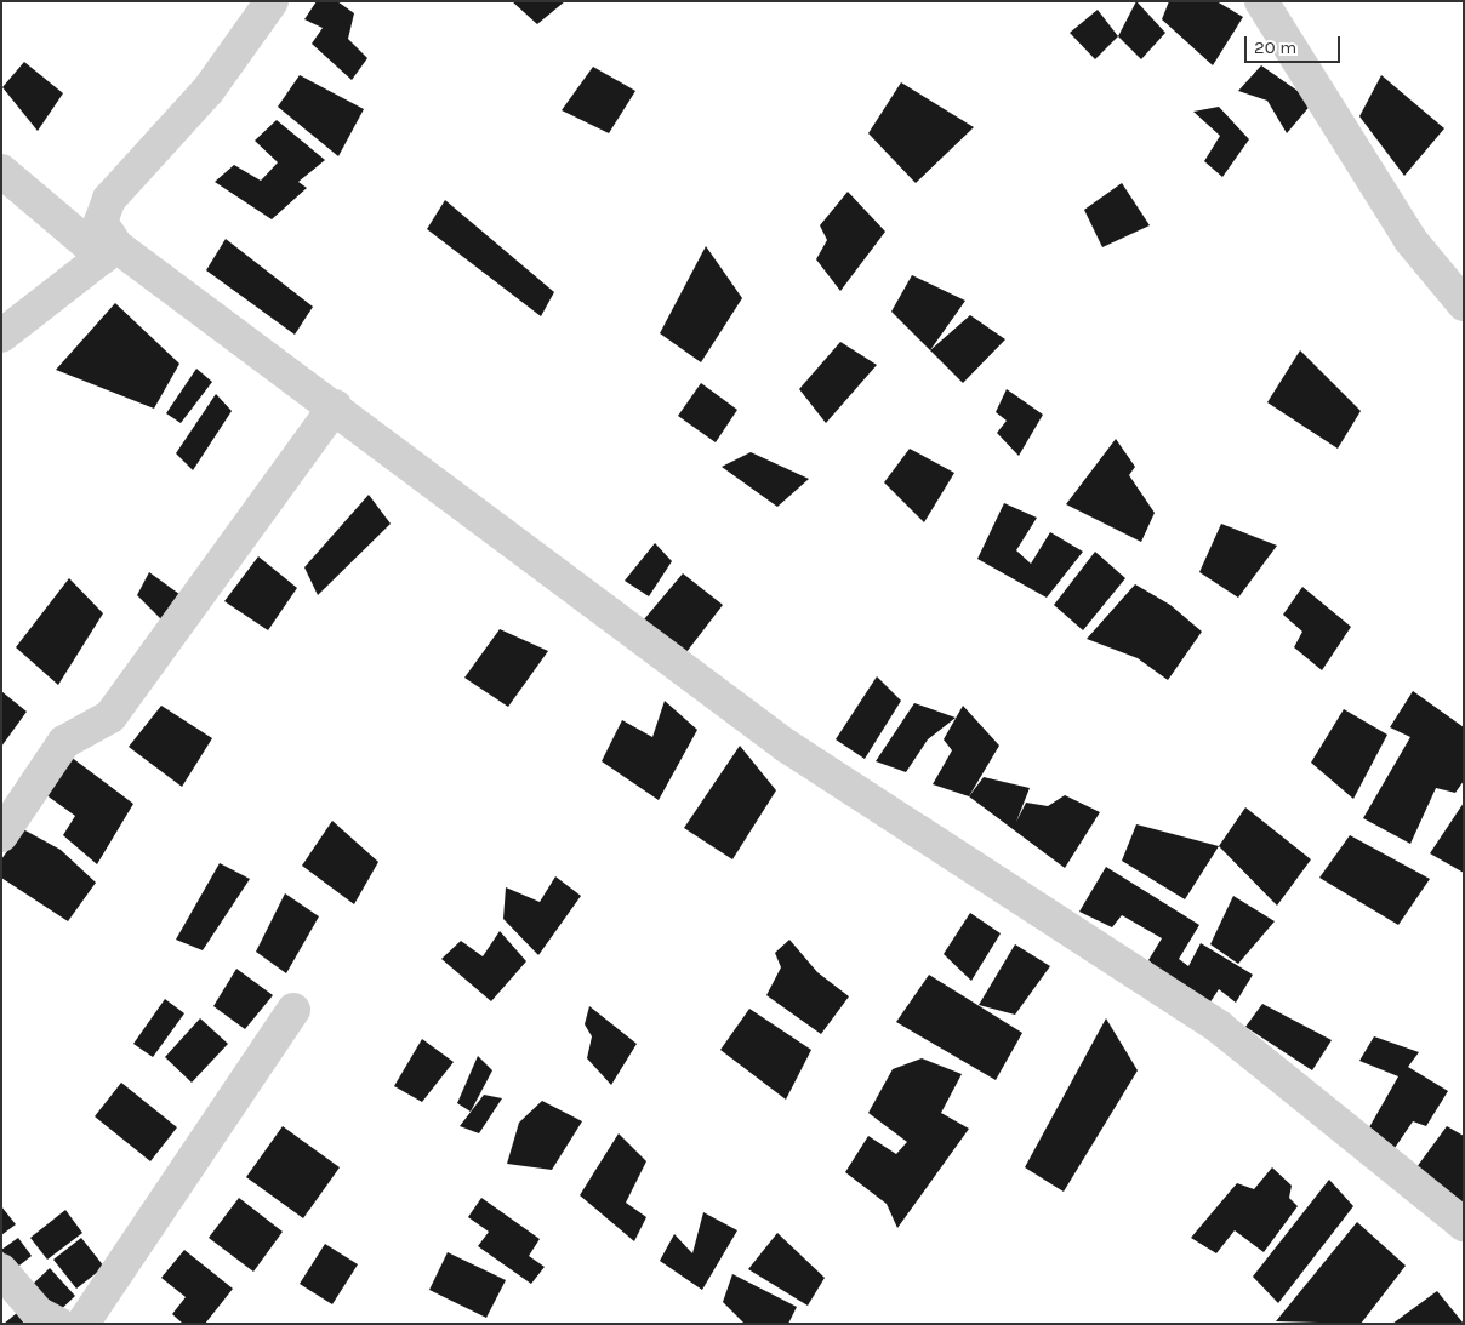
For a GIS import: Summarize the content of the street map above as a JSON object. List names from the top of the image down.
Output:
{
  "scale_bar": "20 m"
}
